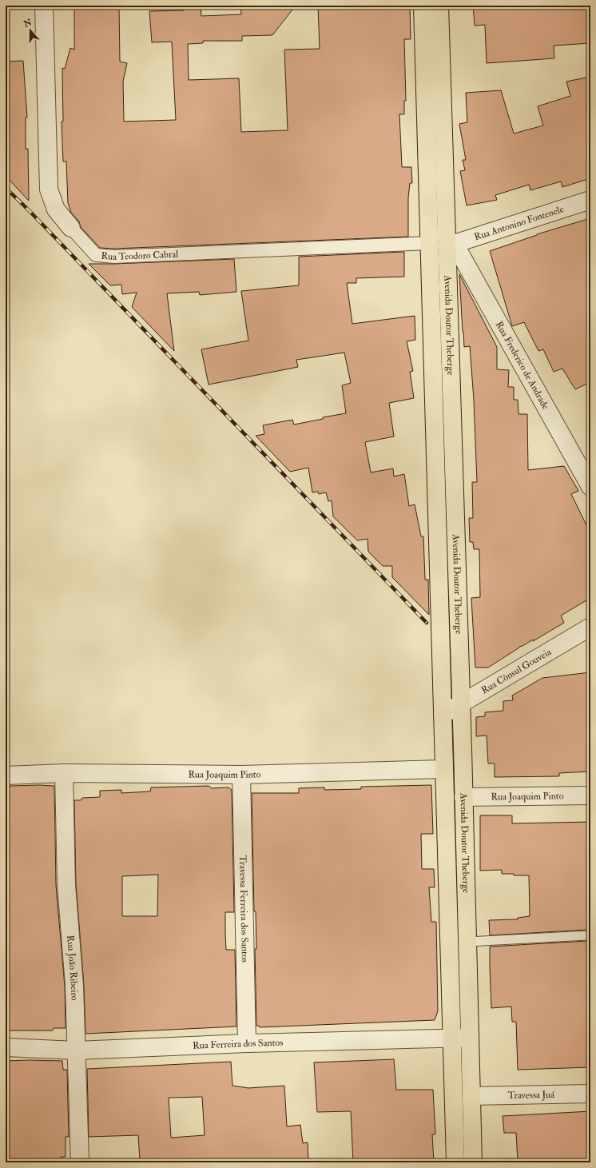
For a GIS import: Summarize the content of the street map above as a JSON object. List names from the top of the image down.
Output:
{
  "streets": {
    "main road": ["Avenida Doutor Theberge"],
    "street": [
      "Rua Antonino Fontenele",
      "Rua Teodoro Cabral",
      "Rua Frederico de Andrade",
      "Rua Cônsul Gouveia",
      "Rua Joaquim Pinto",
      "Travessa Ferreira dos Santos",
      "Rua João Ribeiro",
      "Rua Ferreira dos Santos",
      "Travessa Juá"
    ]
  },
  "crossings": [
    ["Rua Antonino Fontenele", "Avenida Doutor Theberge"],
    ["Rua Antonino Fontenele", "Rua Frederico de Andrade"],
    ["Rua Teodoro Cabral", "Avenida Doutor Theberge"],
    ["Avenida Doutor Theberge", "Rua Frederico de Andrade"],
    ["Avenida Doutor Theberge", "Rua Cônsul Gouveia"],
    ["Avenida Doutor Theberge", "Rua Joaquim Pinto"],
    ["Avenida Doutor Theberge", "Rua Ferreira dos Santos"],
    ["Avenida Doutor Theberge", "Travessa Juá"],
    ["Rua Joaquim Pinto", "Travessa Ferreira dos Santos"],
    ["Rua Joaquim Pinto", "Rua João Ribeiro"],
    ["Travessa Ferreira dos Santos", "Rua Ferreira dos Santos"],
    ["Rua João Ribeiro", "Rua Ferreira dos Santos"]
  ],
  "north": "top"
}
